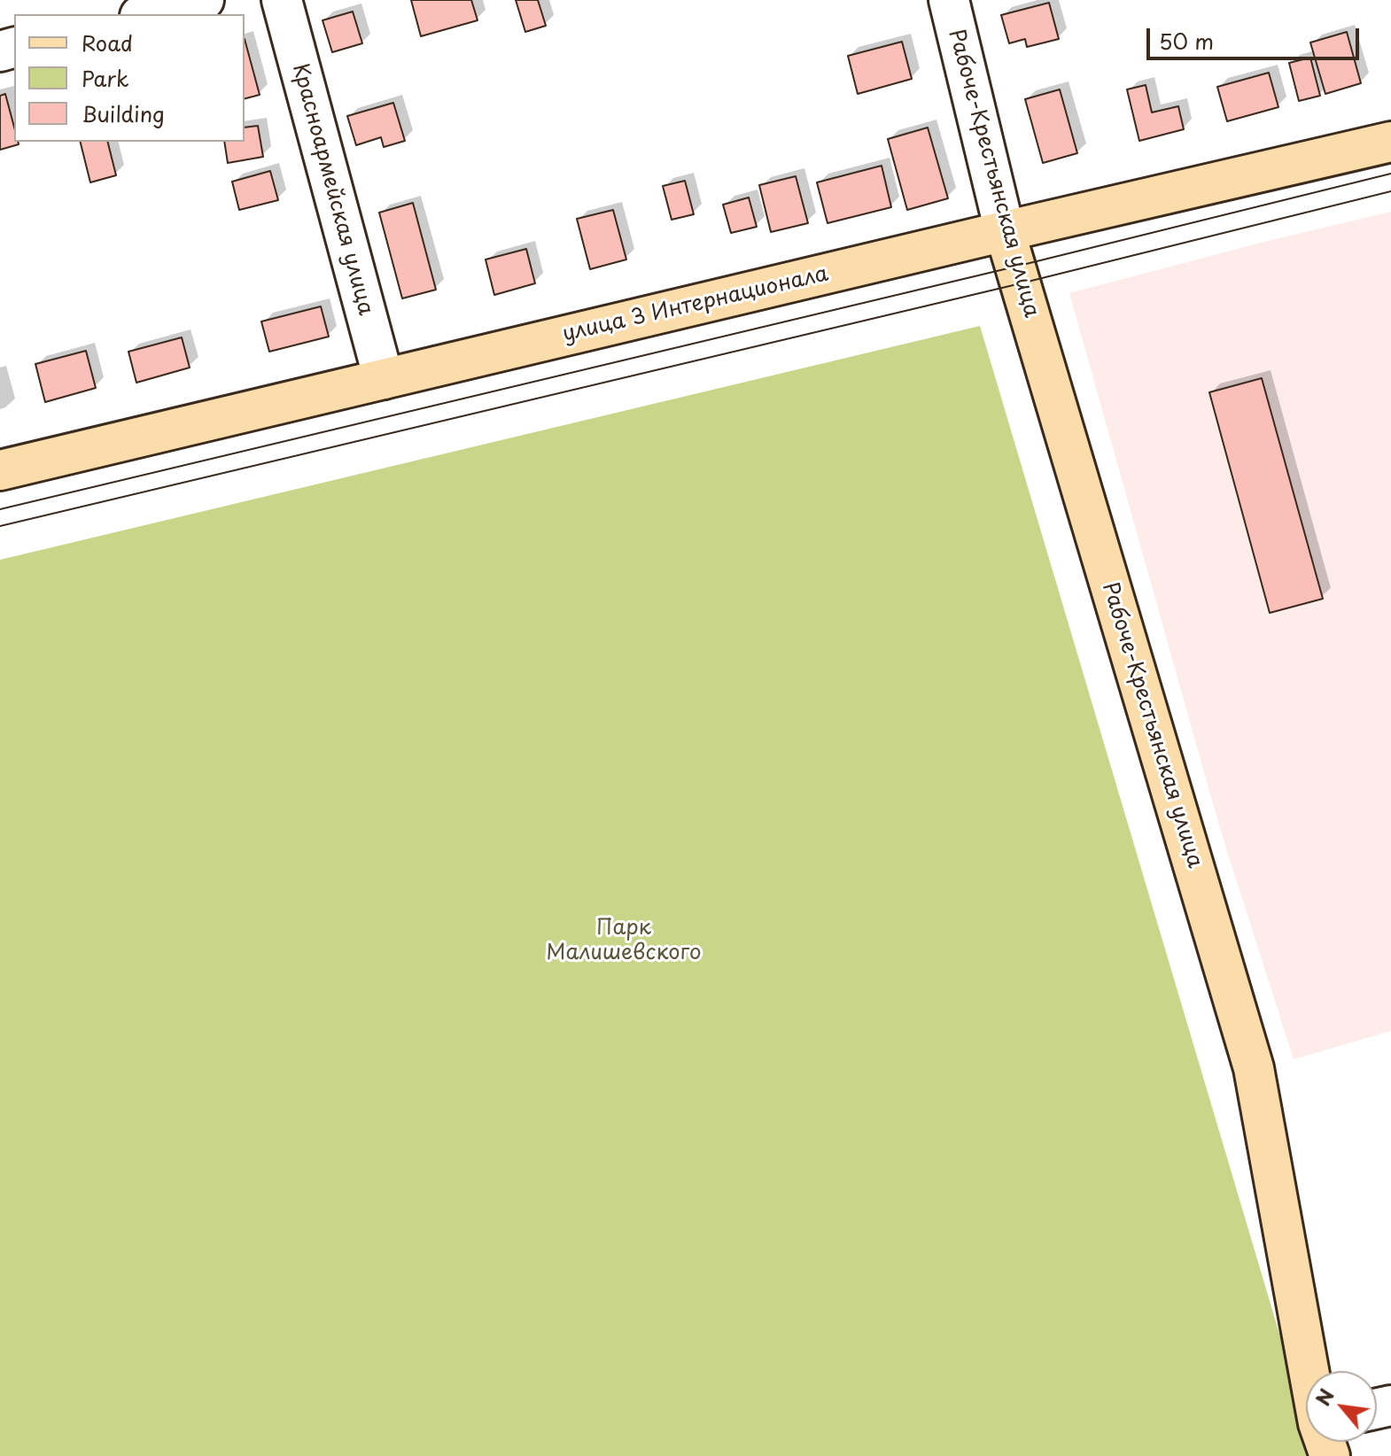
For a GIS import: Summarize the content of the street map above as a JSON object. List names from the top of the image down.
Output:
{
  "streets": {
    "main road": ["Рабоче-Крестьянская улица", "улица 3 Интернационала"],
    "street": ["Красноармейская улица"]
  },
  "crossings": [
    ["Рабоче-Крестьянская улица", "улица 3 Интернационала"],
    ["Красноармейская улица", "улица 3 Интернационала"]
  ],
  "parks": ["Парк Малишевского"],
  "legend": ["Road", "Park", "Building"],
  "scale_bar": "50 m",
  "north": "top left"
}
